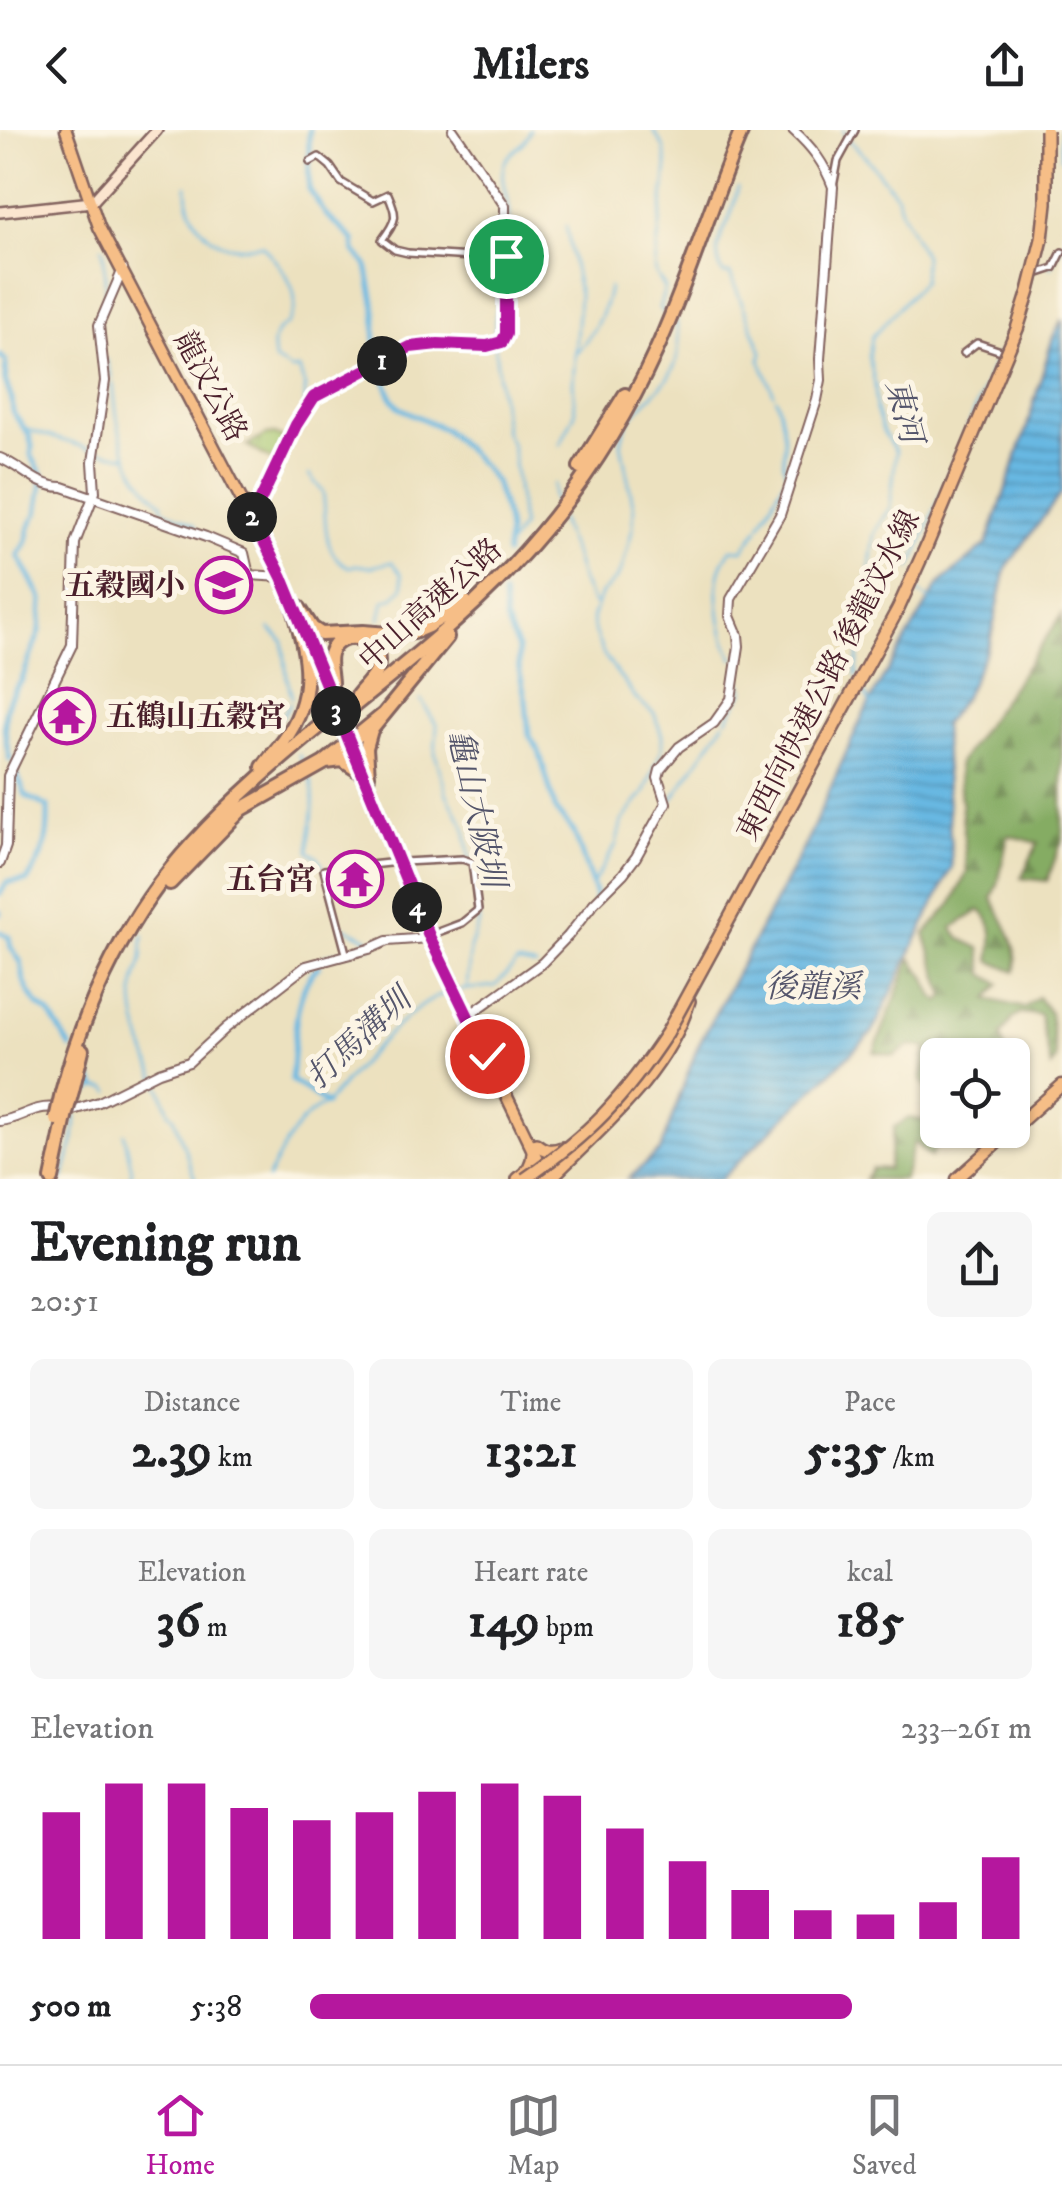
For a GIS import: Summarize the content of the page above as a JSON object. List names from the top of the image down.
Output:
{
  "streets": {
    "highway": ["中山高速公路", "東西向快速公路 後龍汶水線"],
    "main road": ["龍汶公路"]
  },
  "water": [
    "東河",
    "龜山大陂圳",
    "後龍溪",
    "打馬溝圳"
  ],
  "places": {
    "school or university": ["五穀國小"],
    "temple": ["五鶴山五穀宮", "五台宮"]
  },
  "page": {
    "header": "Milers",
    "pins": [
      "1",
      "2",
      "3",
      "4"
    ],
    "heading": ["Evening run", "20:51"],
    "stats": [
      ["Distance", "2.39 km"],
      ["Time", "13:21"],
      ["Pace", "5:35 /km"],
      ["Elevation", "36 m"],
      ["Heart rate", "149 bpm"],
      ["kcal", "185"]
    ],
    "chart": ["Elevation", "233–261 m"],
    "list": [
      {
        "name": "500 m",
        "note": "5:38"
      }
    ],
    "tabs": ["Home", "Map", "Saved"]
  }
}
